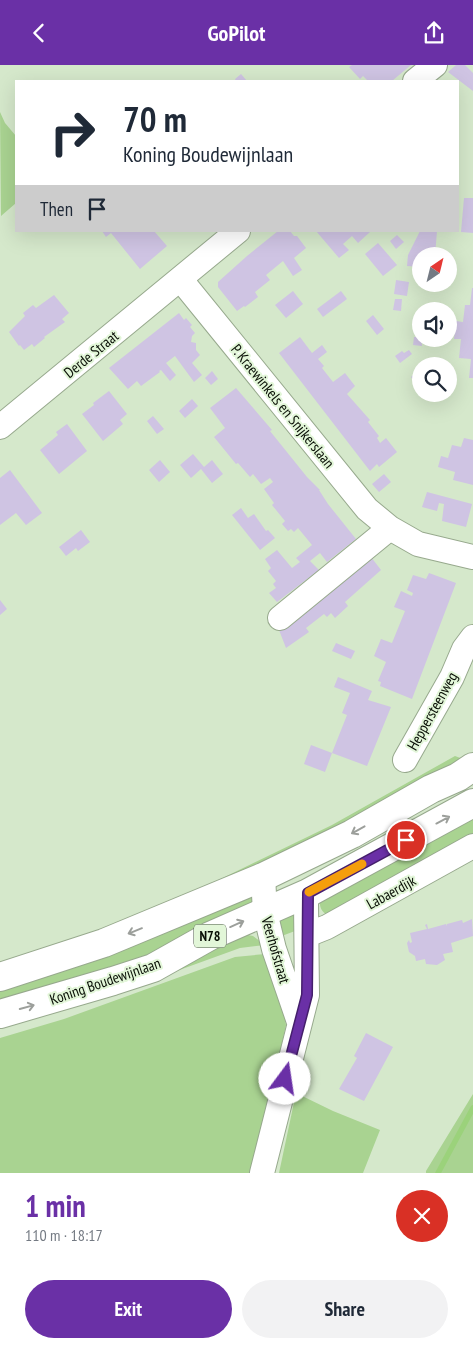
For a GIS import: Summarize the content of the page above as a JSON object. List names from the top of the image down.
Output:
{
  "streets": {
    "main road": ["N78", "Koning Boudewijnlaan"],
    "street": [
      "Derde Straat",
      "P. Kraewinkels en Snijkerslaan",
      "Heppersteenweg",
      "Labaerdijk",
      "Veerhofstraat"
    ]
  },
  "crossings": [
    ["Derde Straat", "P. Kraewinkels en Snijkerslaan"],
    ["Labaerdijk", "Veerhofstraat"],
    ["N78", "Veerhofstraat"],
    ["Veerhofstraat", "Koning Boudewijnlaan"]
  ],
  "north": "top right",
  "page": {
    "header": "GoPilot",
    "turn": ["70 m", "Koning Boudewijnlaan"],
    "then": "Then",
    "heading": ["1 min", "110 m · 18:17"],
    "buttons": ["Exit", "Share"]
  }
}
